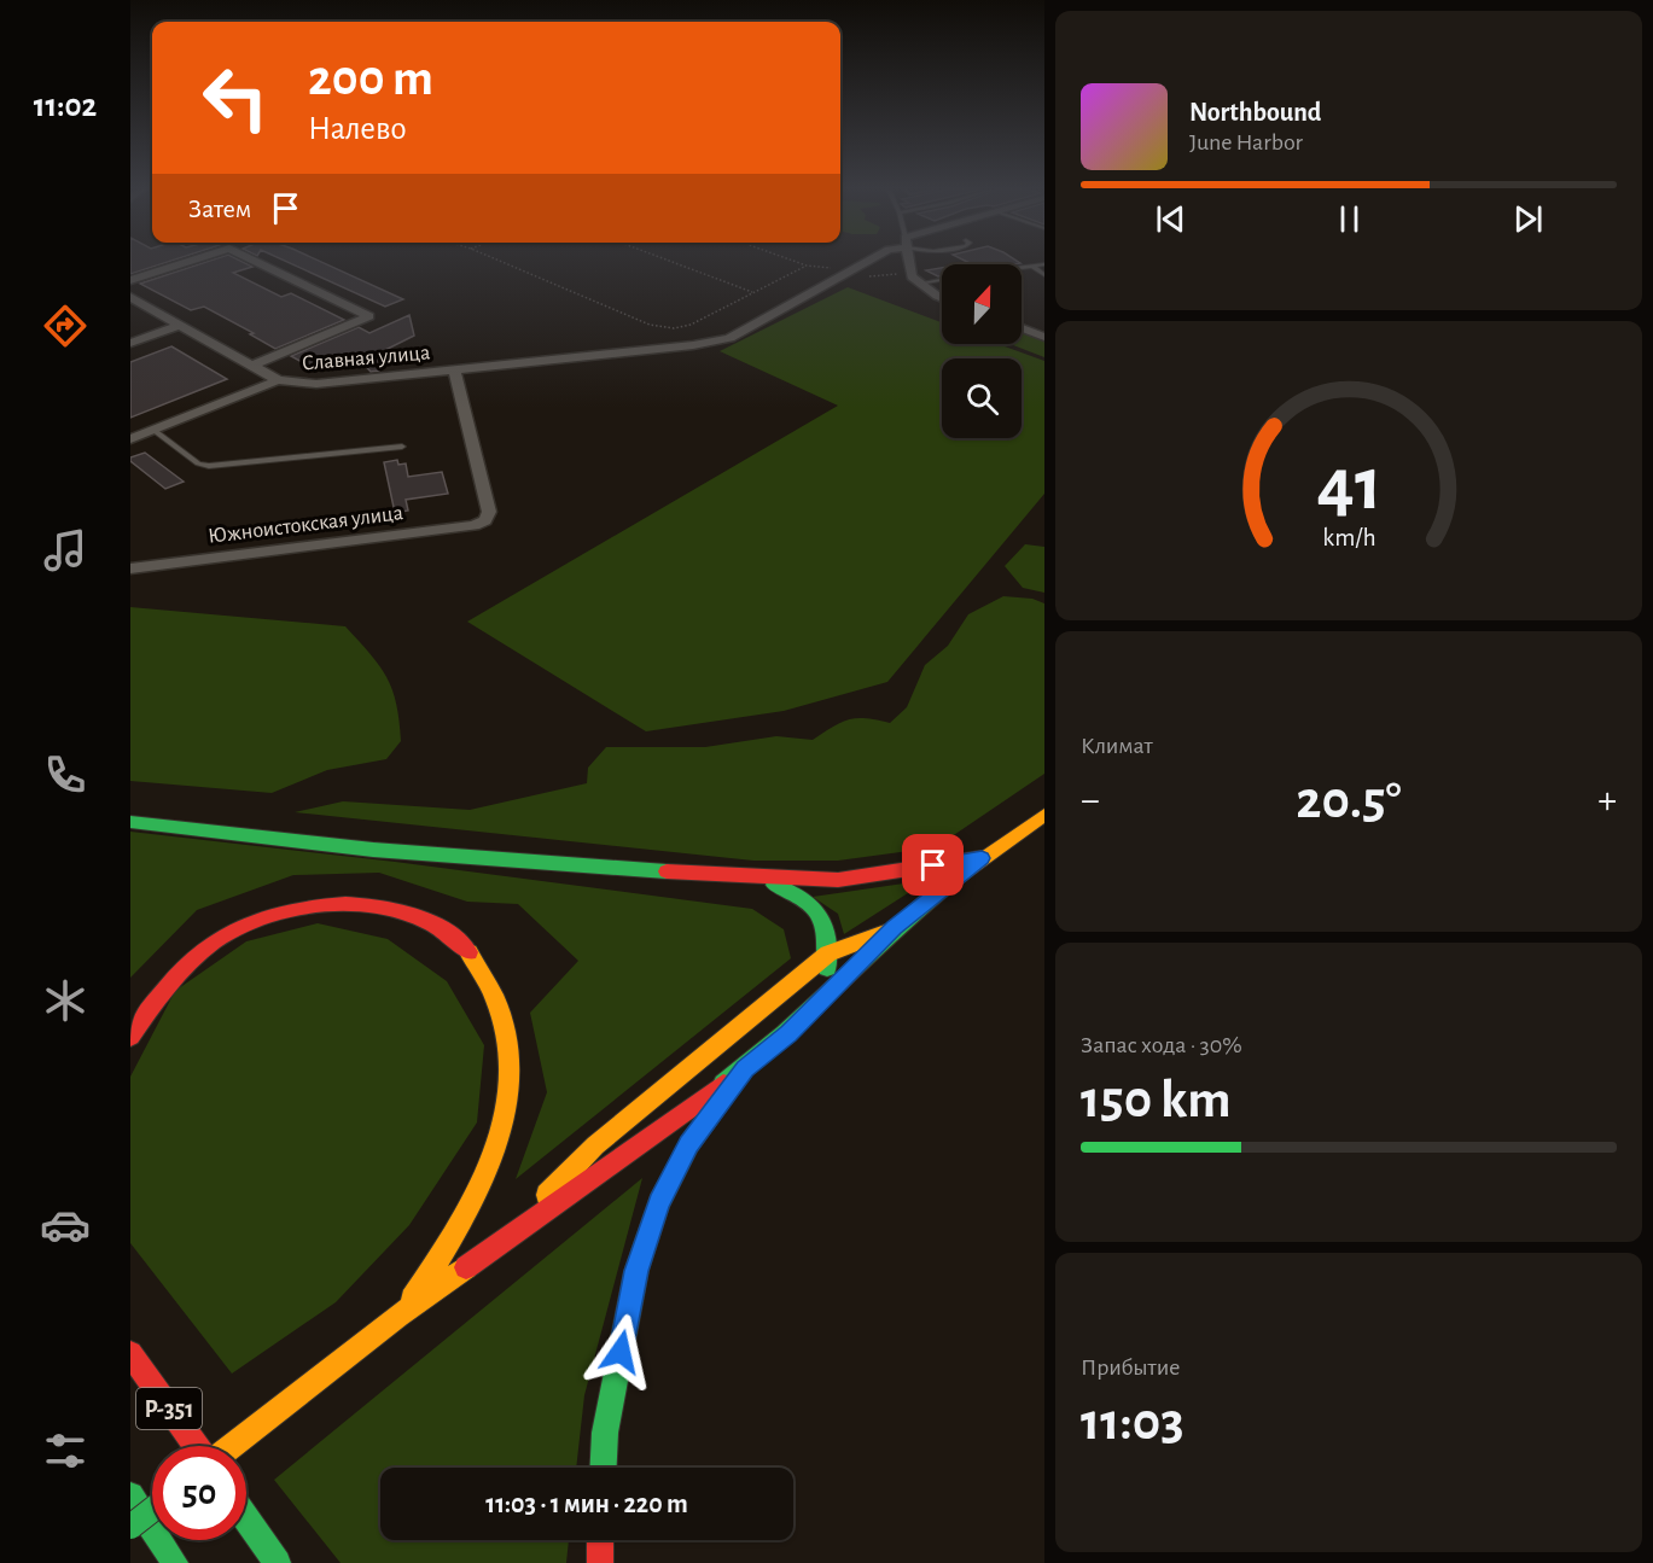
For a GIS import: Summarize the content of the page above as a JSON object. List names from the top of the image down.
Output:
{
  "streets": {
    "main road": ["Р-351"],
    "street": ["Славная улица", "Южноистокская улица"]
  },
  "crossings": [
    ["Славная улица", "Южноистокская улица"]
  ],
  "north": "top",
  "page": {
    "tabs": "11:02",
    "turn": ["200 m", "Налево"],
    "song": ["Northbound", "June Harbor"],
    "then": "Затем",
    "tile": [
      "Климат",
      ["Запас хода · 30%", "150 km"],
      ["Прибытие", "11:03"]
    ],
    "heat": ["−", "20.5°", "+"],
    "limit": "50",
    "trip": "11:03 · 1 мин · 220 m",
    "gauge": ["41", "km/h"]
  }
}
